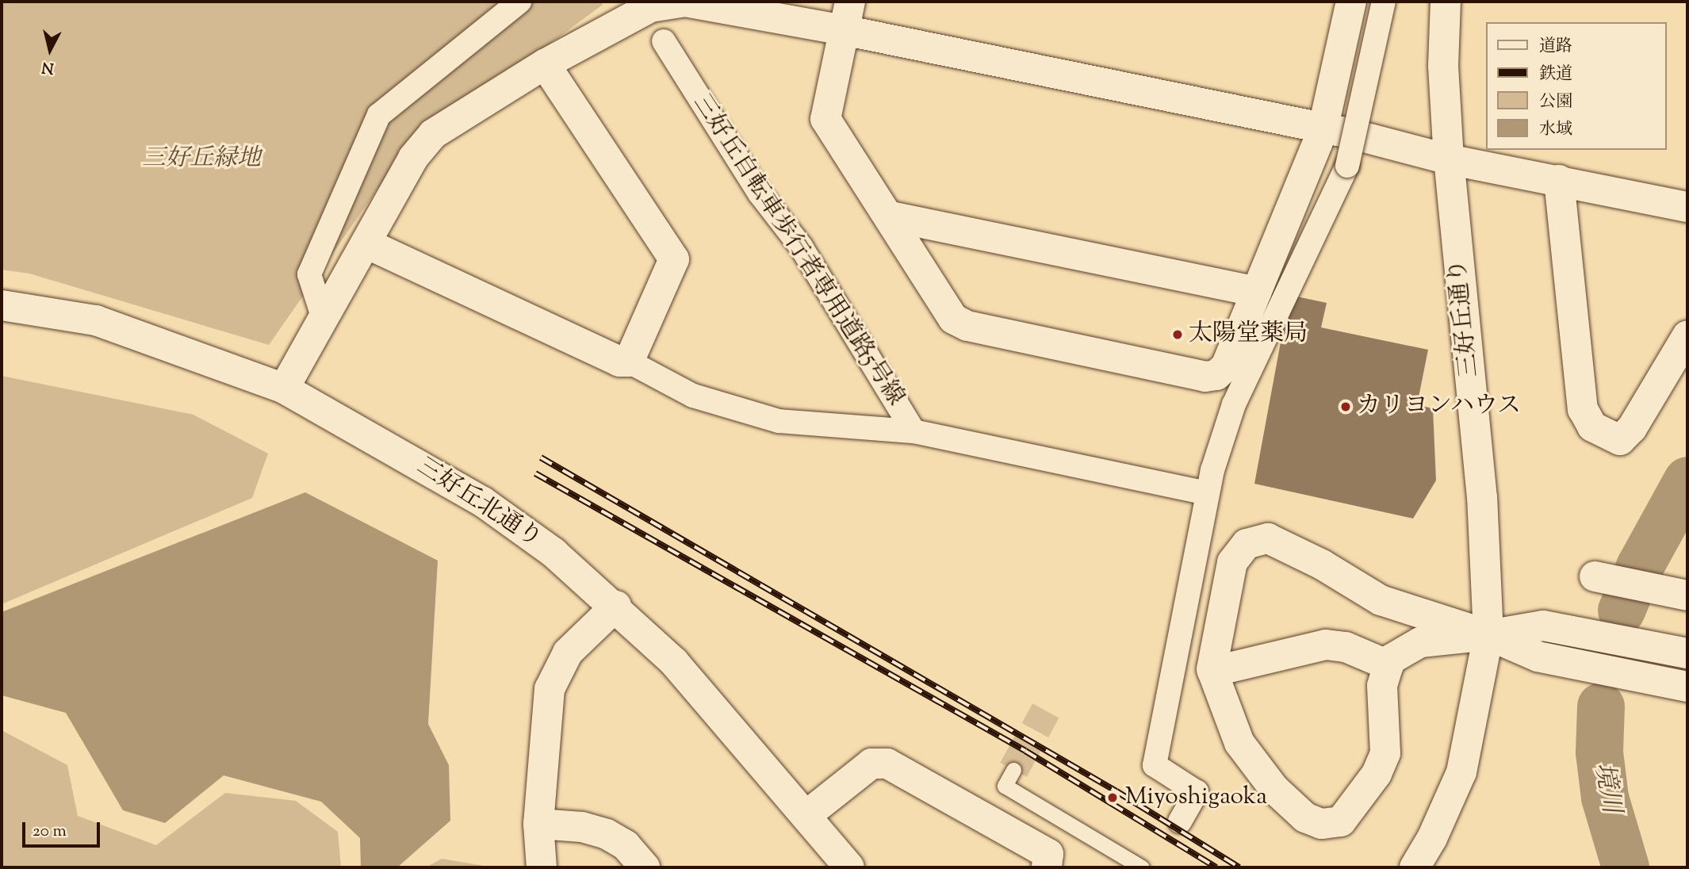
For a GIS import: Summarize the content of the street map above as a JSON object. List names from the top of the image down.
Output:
{
  "streets": {
    "street": ["三好丘自転車歩行者専用道路5号線", "三好丘通り", "三好丘北通り"]
  },
  "water": ["境川"],
  "parks": ["三好丘緑地"],
  "places": ["太陽堂薬局", "カリヨンハウス", "Miyoshigaoka"],
  "legend": [
    "道路",
    "鉄道",
    "公園",
    "水域"
  ],
  "scale_bar": "20 m",
  "north": "bottom"
}
